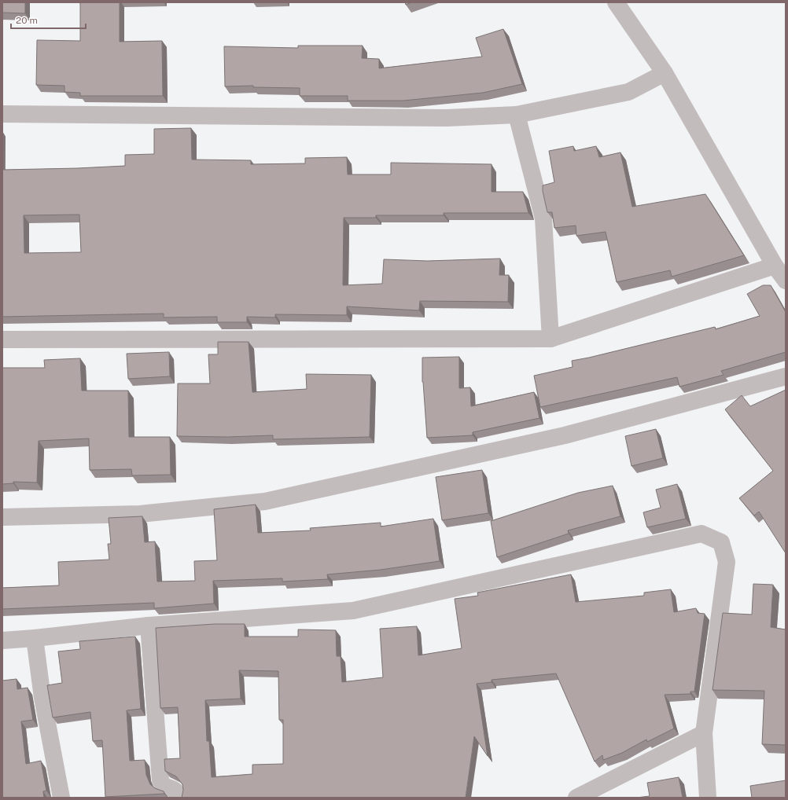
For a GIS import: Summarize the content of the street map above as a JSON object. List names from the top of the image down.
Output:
{
  "scale_bar": "20 m"
}
